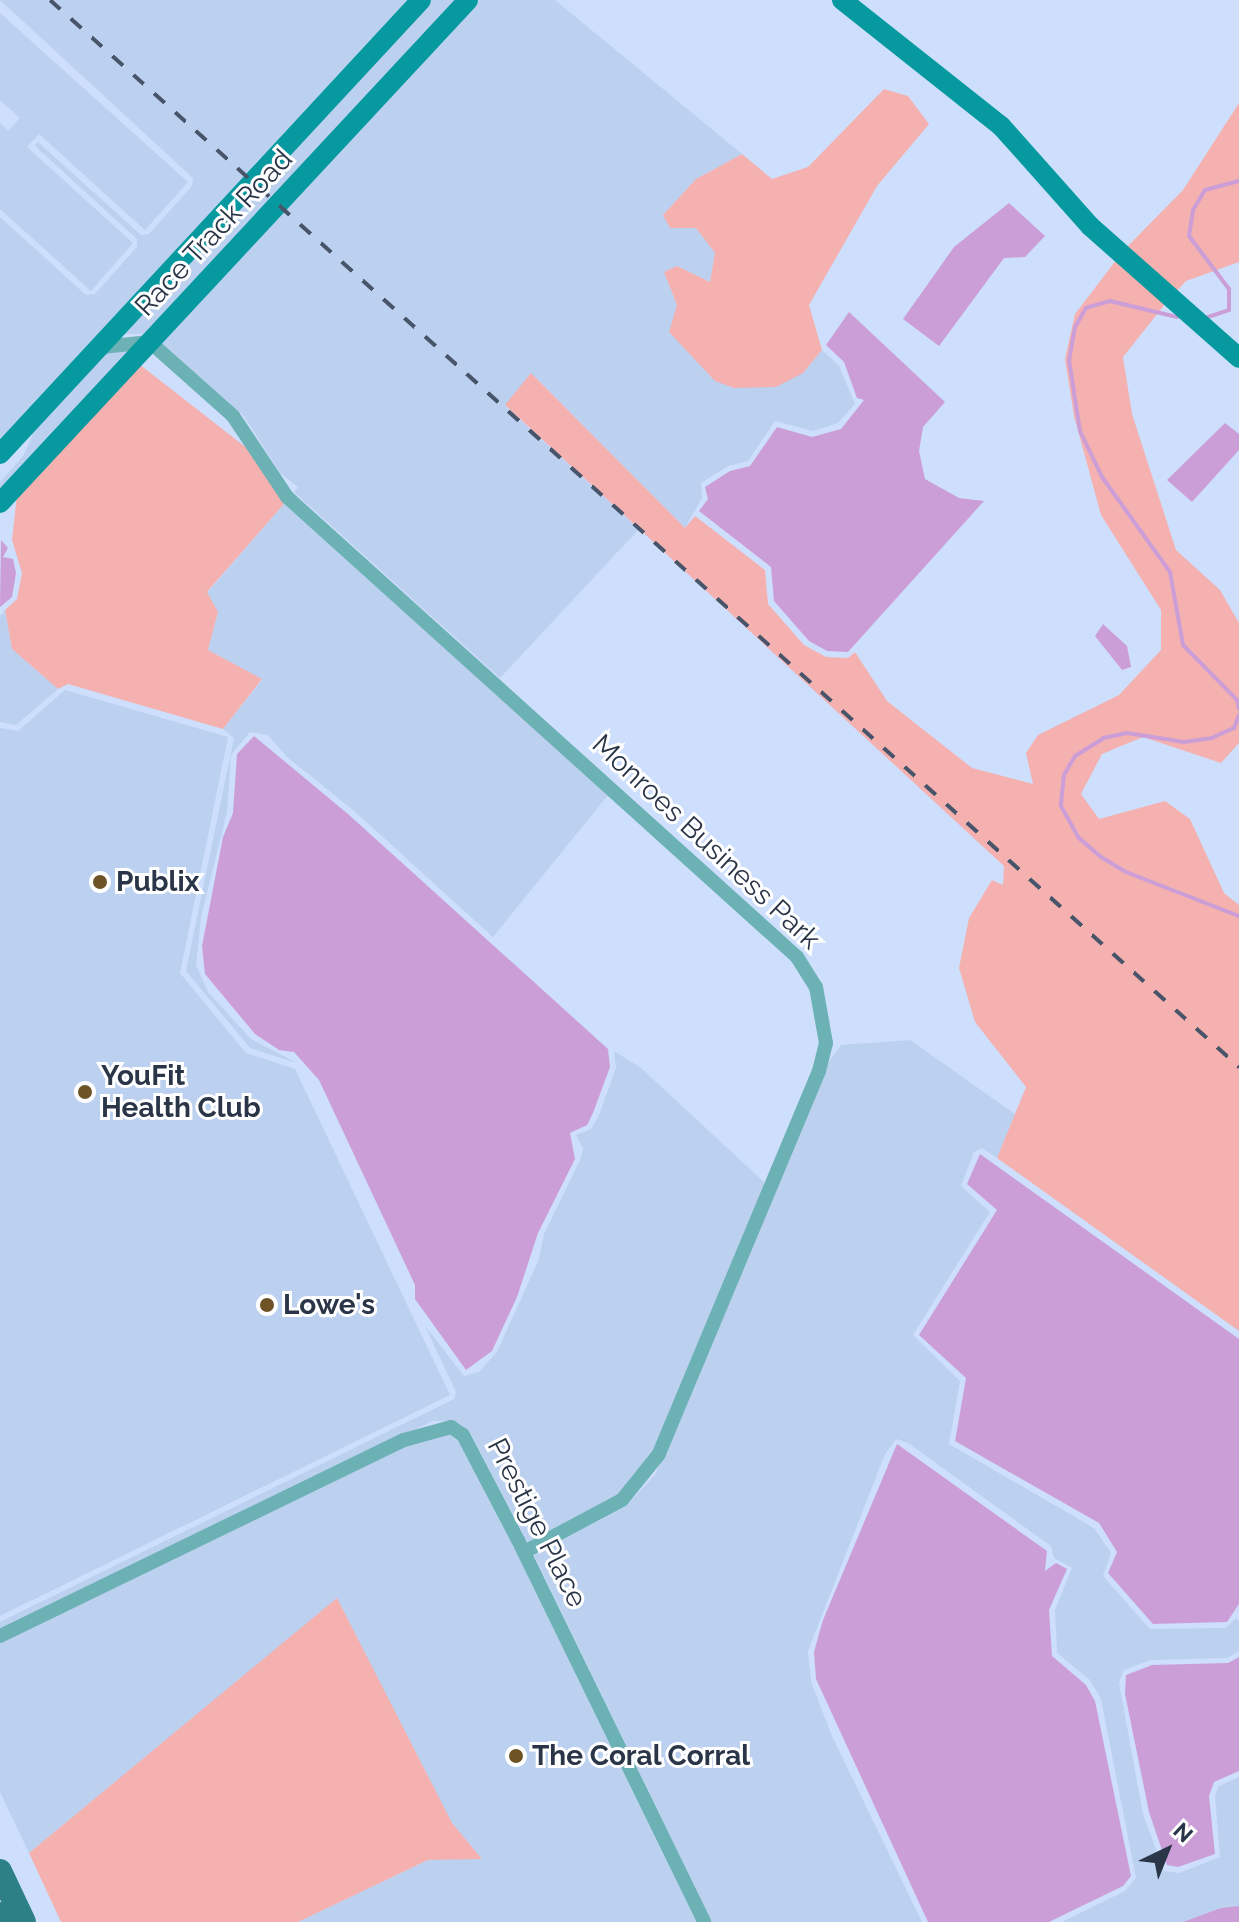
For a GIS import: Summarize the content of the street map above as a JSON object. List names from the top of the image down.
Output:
{
  "streets": {
    "main road": ["Race Track Road"],
    "street": ["Monroes Business Park", "Prestige Place"]
  },
  "crossings": [
    ["Race Track Road", "Monroes Business Park"],
    ["Monroes Business Park", "Prestige Place"]
  ],
  "places": [
    "Publix",
    "YouFit Health Club",
    "Lowe's",
    "The Coral Corral"
  ],
  "north": "top right"
}
